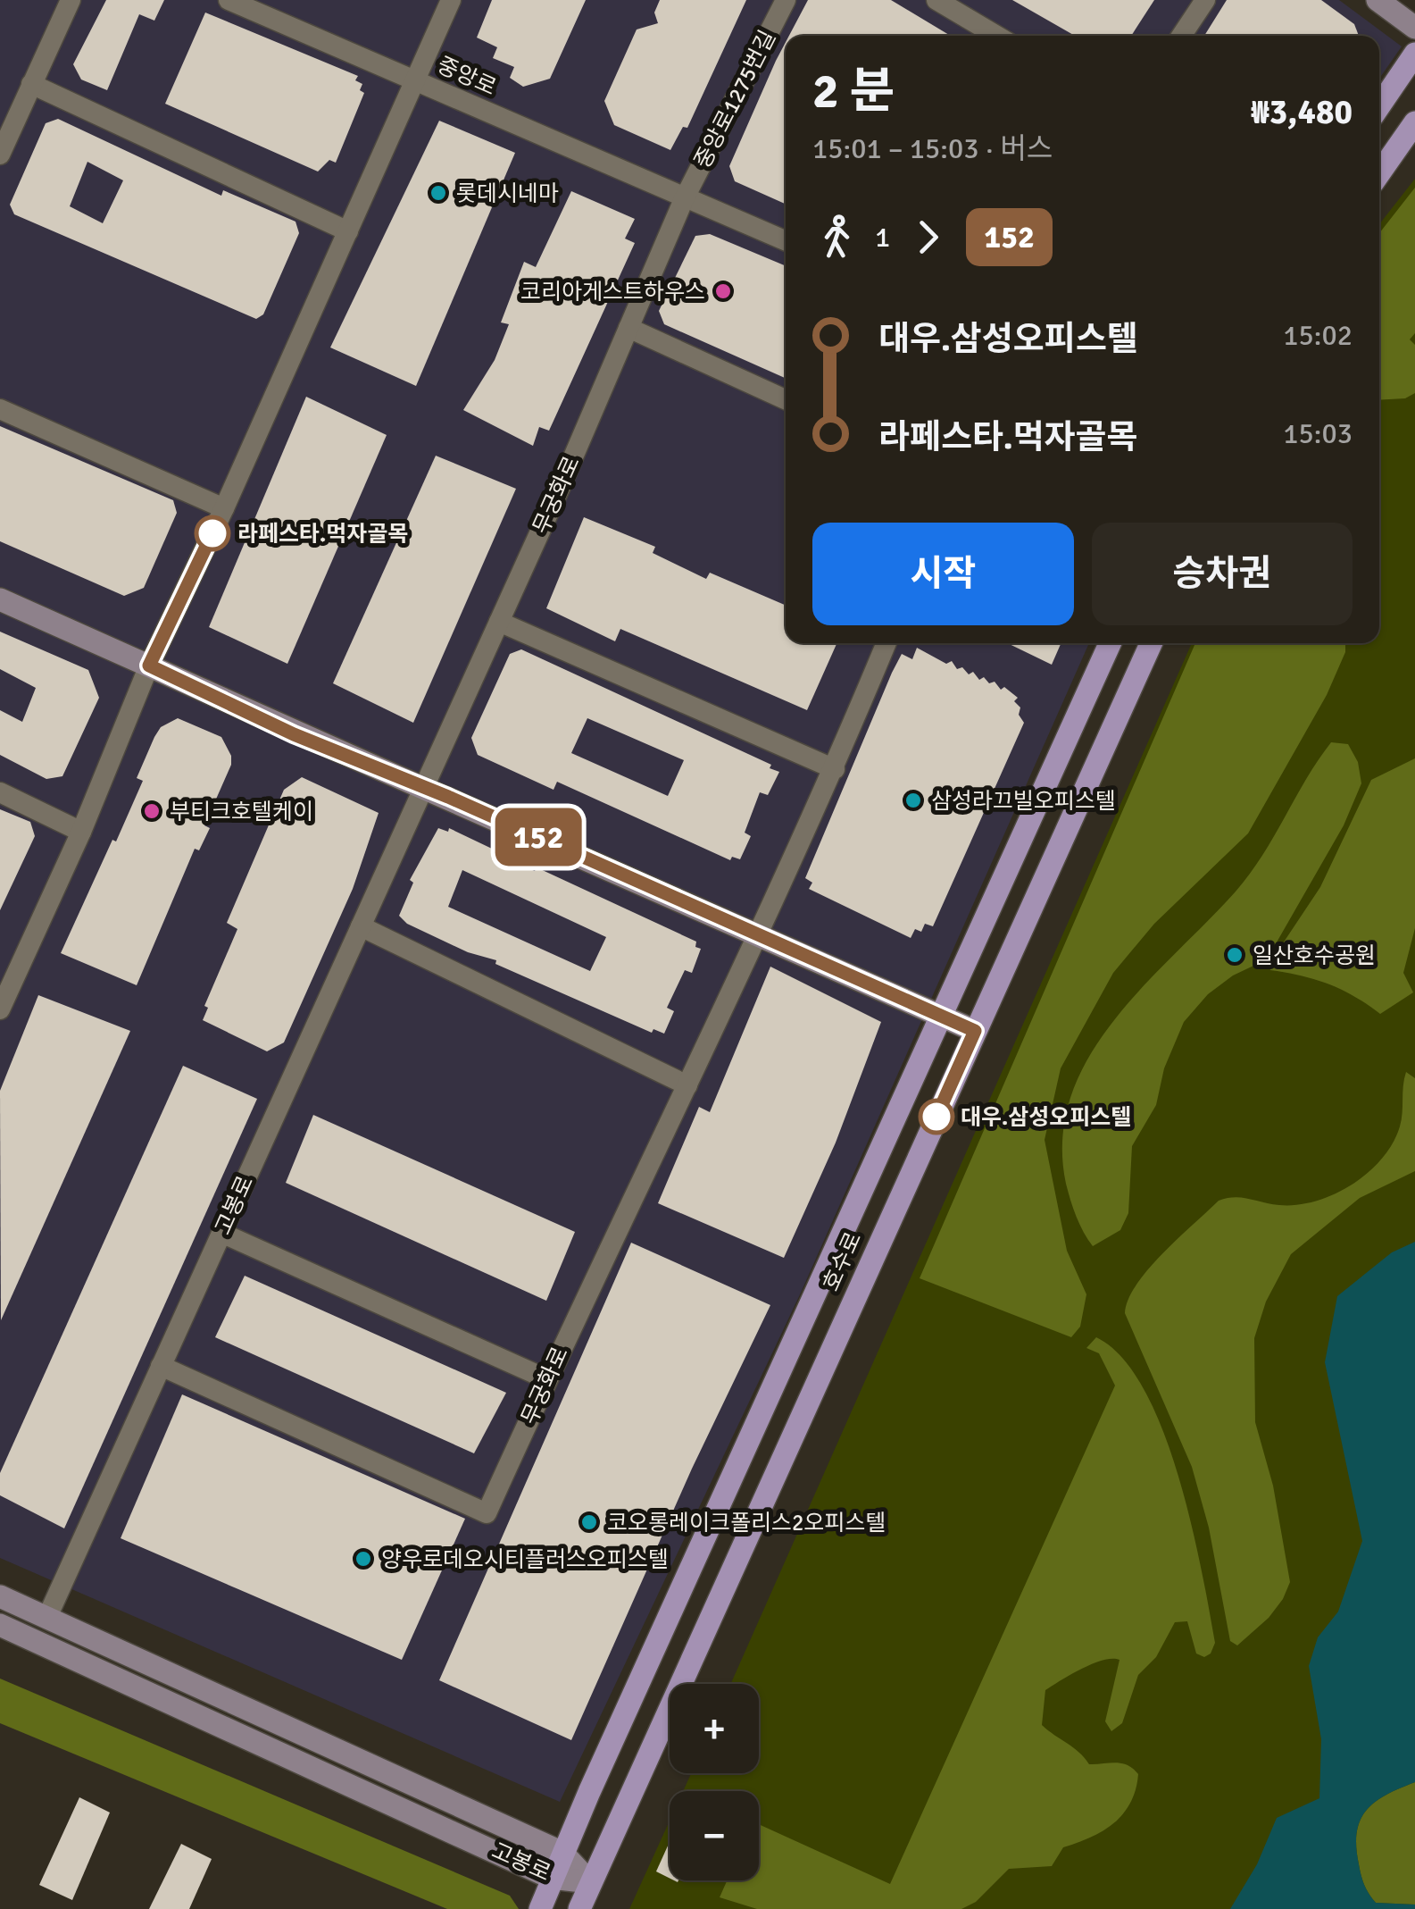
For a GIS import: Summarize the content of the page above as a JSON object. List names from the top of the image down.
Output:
{
  "streets": {
    "main road": ["고봉로", "호수로"],
    "street": ["중앙로", "중앙로1275번길", "무궁화로"]
  },
  "crossings": [
    ["중앙로", "중앙로1275번길"],
    ["중앙로", "무궁화로"],
    ["중앙로1275번길", "무궁화로"],
    ["무궁화로", "고봉로"],
    ["고봉로", "호수로"]
  ],
  "places": [
    "롯데시네마",
    "코리아게스트하우스",
    "라페스타.먹자골목",
    "삼성라끄빌오피스텔",
    "부티크호텔케이",
    "일산호수공원",
    "대우.삼성오피스텔",
    "코오롱레이크폴리스2오피스텔",
    "양우로데오시티플러스오피스텔"
  ],
  "lines": ["bus line 152"],
  "page": {
    "on_map": "152",
    "heading": ["2 분", "15:01 – 15:03 · 버스", "₩3,480"],
    "legs": ["1", "152"],
    "list": [
      {
        "name": "대우.삼성오피스텔",
        "value": "15:02"
      },
      {
        "name": "라페스타.먹자골목",
        "value": "15:03"
      }
    ],
    "buttons": ["시작", "승차권"],
    "map_buttons": ["+", "−"]
  }
}
